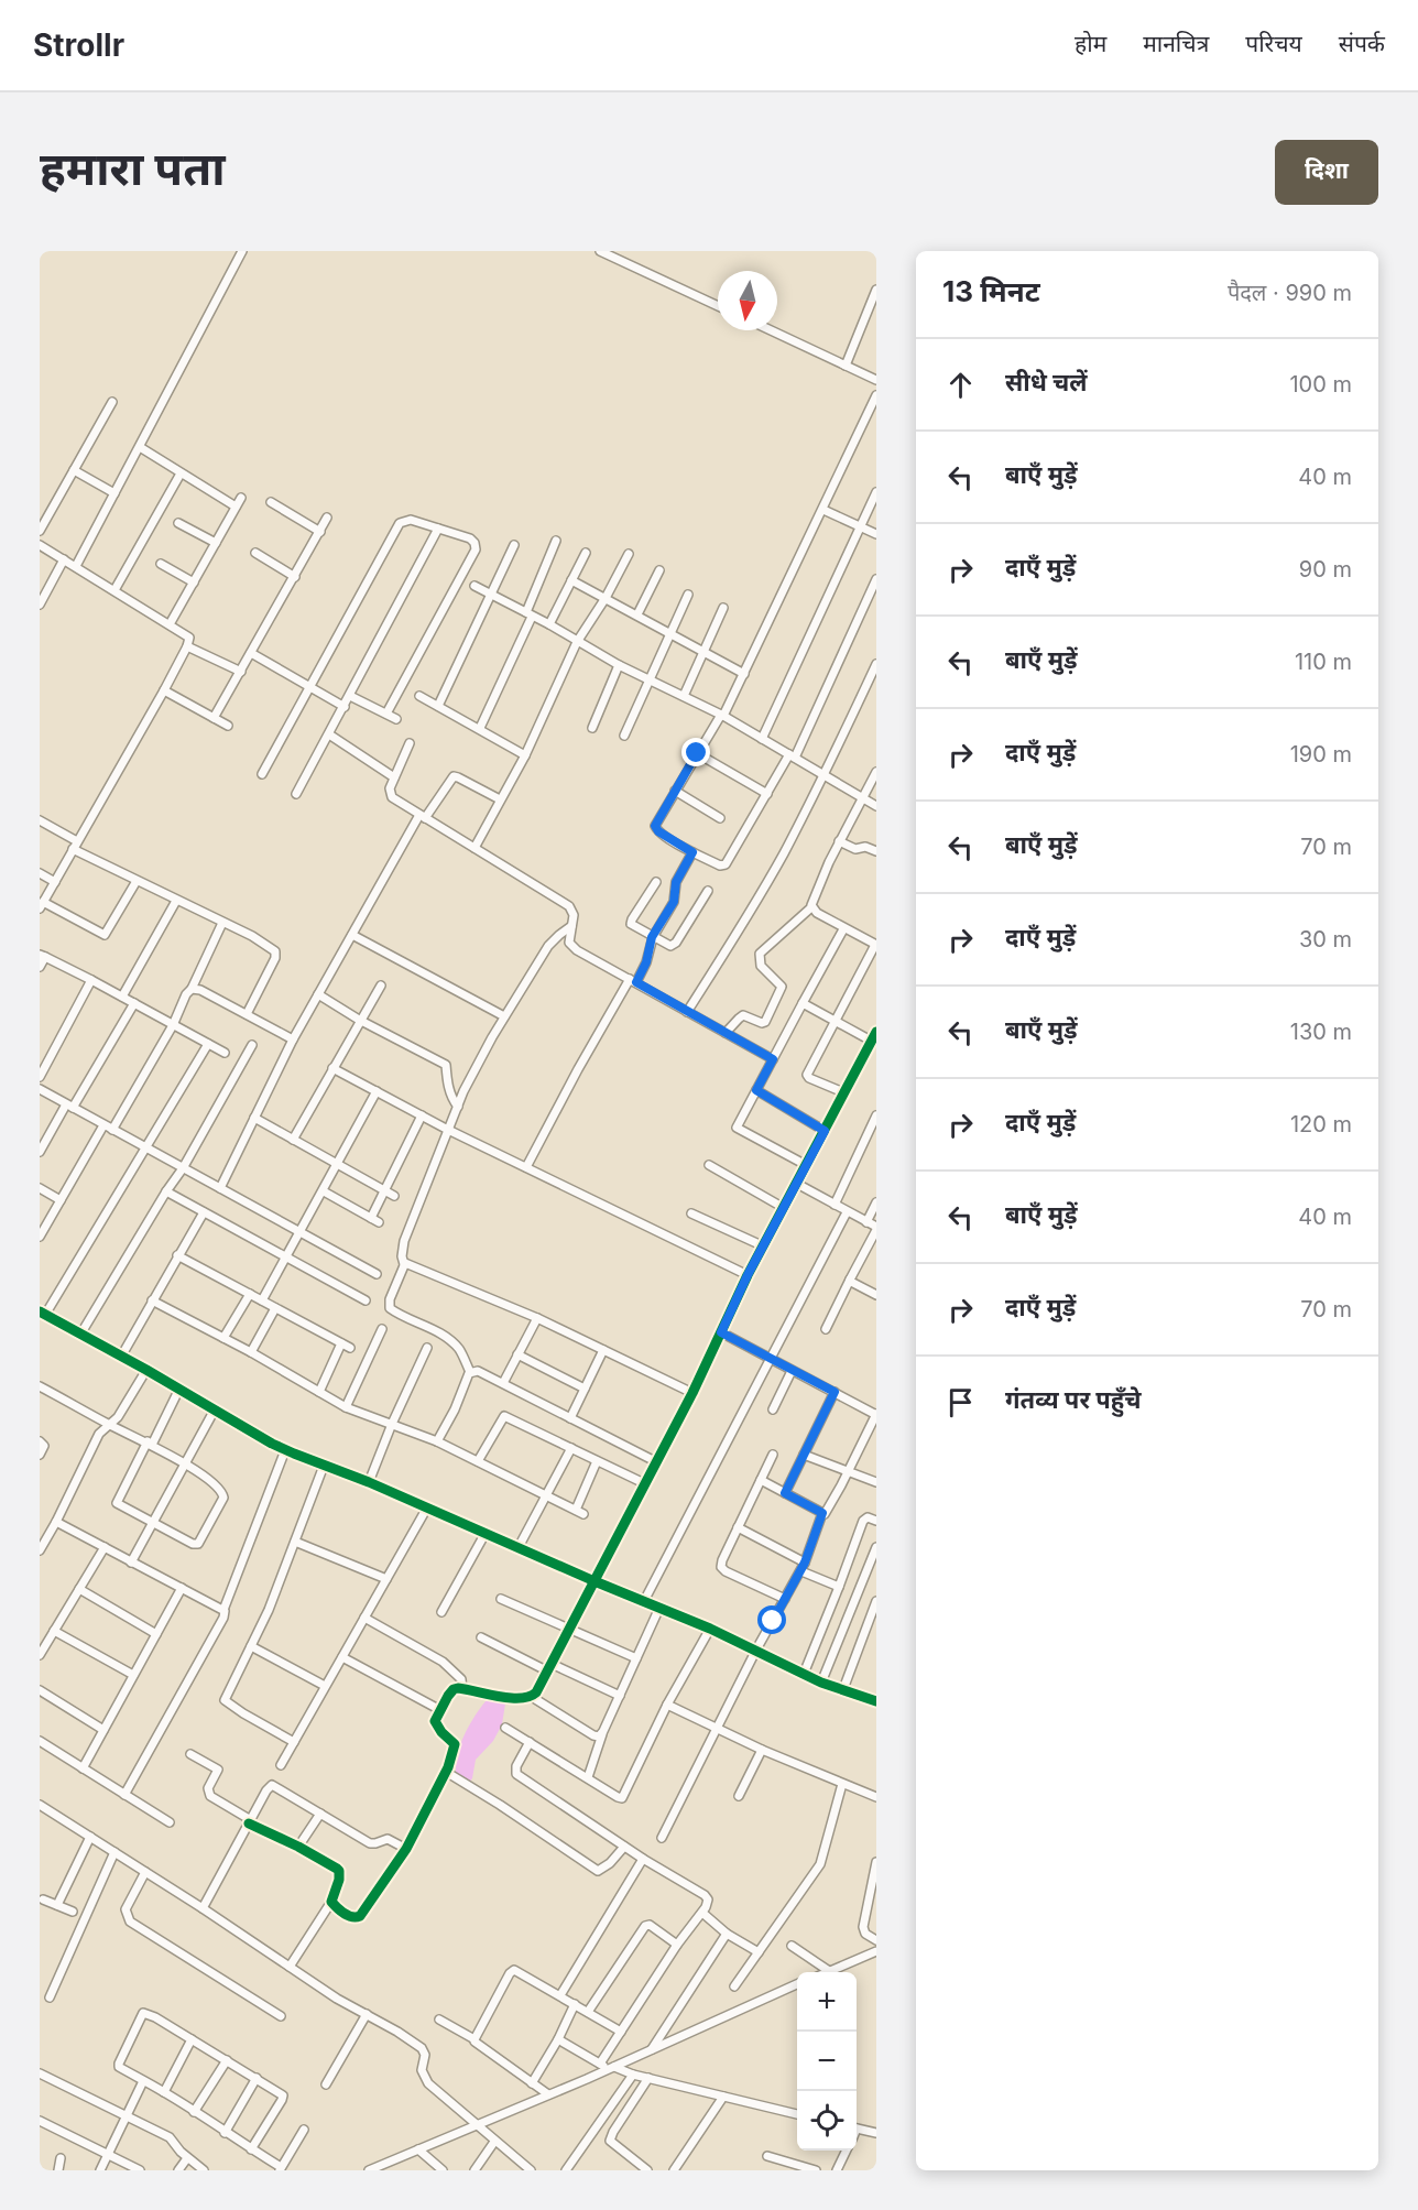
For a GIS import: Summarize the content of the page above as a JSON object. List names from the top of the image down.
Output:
{
  "north": "bottom",
  "page": {
    "header": "Strollr",
    "nav": [
      "होम",
      "मानचित्र",
      "परिचय",
      "संपर्क"
    ],
    "title": "हमारा पता",
    "buttons": "दिशा",
    "heading": ["13 मिनट", "पैदल · 990 m"],
    "list": [
      ["सीधे चलें", "100 m"],
      ["बाएँ मुड़ें", "40 m"],
      ["दाएँ मुड़ें", "90 m"],
      ["बाएँ मुड़ें", "110 m"],
      ["दाएँ मुड़ें", "190 m"],
      ["बाएँ मुड़ें", "70 m"],
      ["दाएँ मुड़ें", "30 m"],
      ["बाएँ मुड़ें", "130 m"],
      ["दाएँ मुड़ें", "120 m"],
      ["बाएँ मुड़ें", "40 m"],
      ["दाएँ मुड़ें", "70 m"],
      "गंतव्य पर पहुँचे"
    ],
    "map_buttons": ["+", "−"]
  }
}
